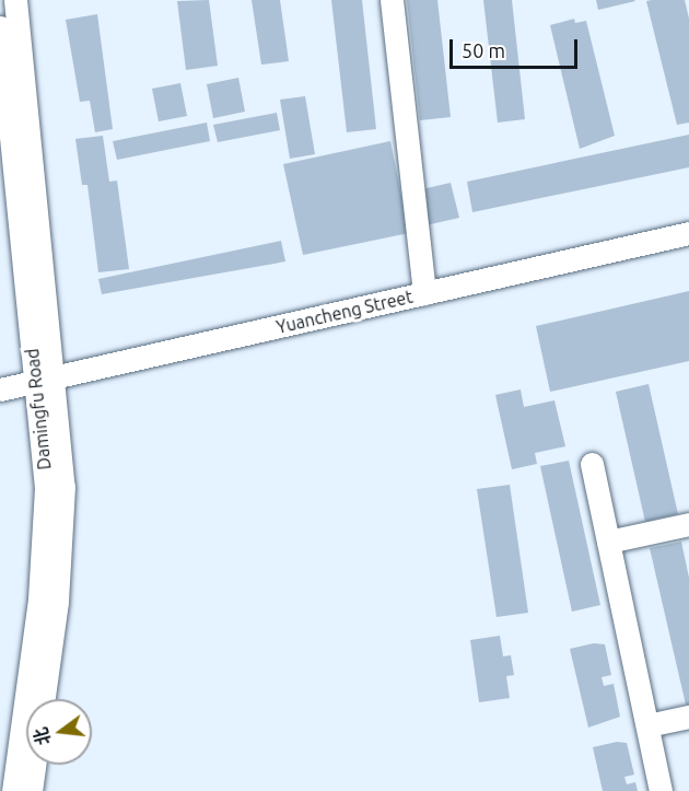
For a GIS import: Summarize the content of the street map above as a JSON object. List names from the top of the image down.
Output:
{
  "streets": {
    "street": ["Yuancheng Street", "Damingfu Road"]
  },
  "crossings": [
    ["Yuancheng Street", "Damingfu Road"]
  ],
  "scale_bar": "50 m",
  "north": "left"
}
